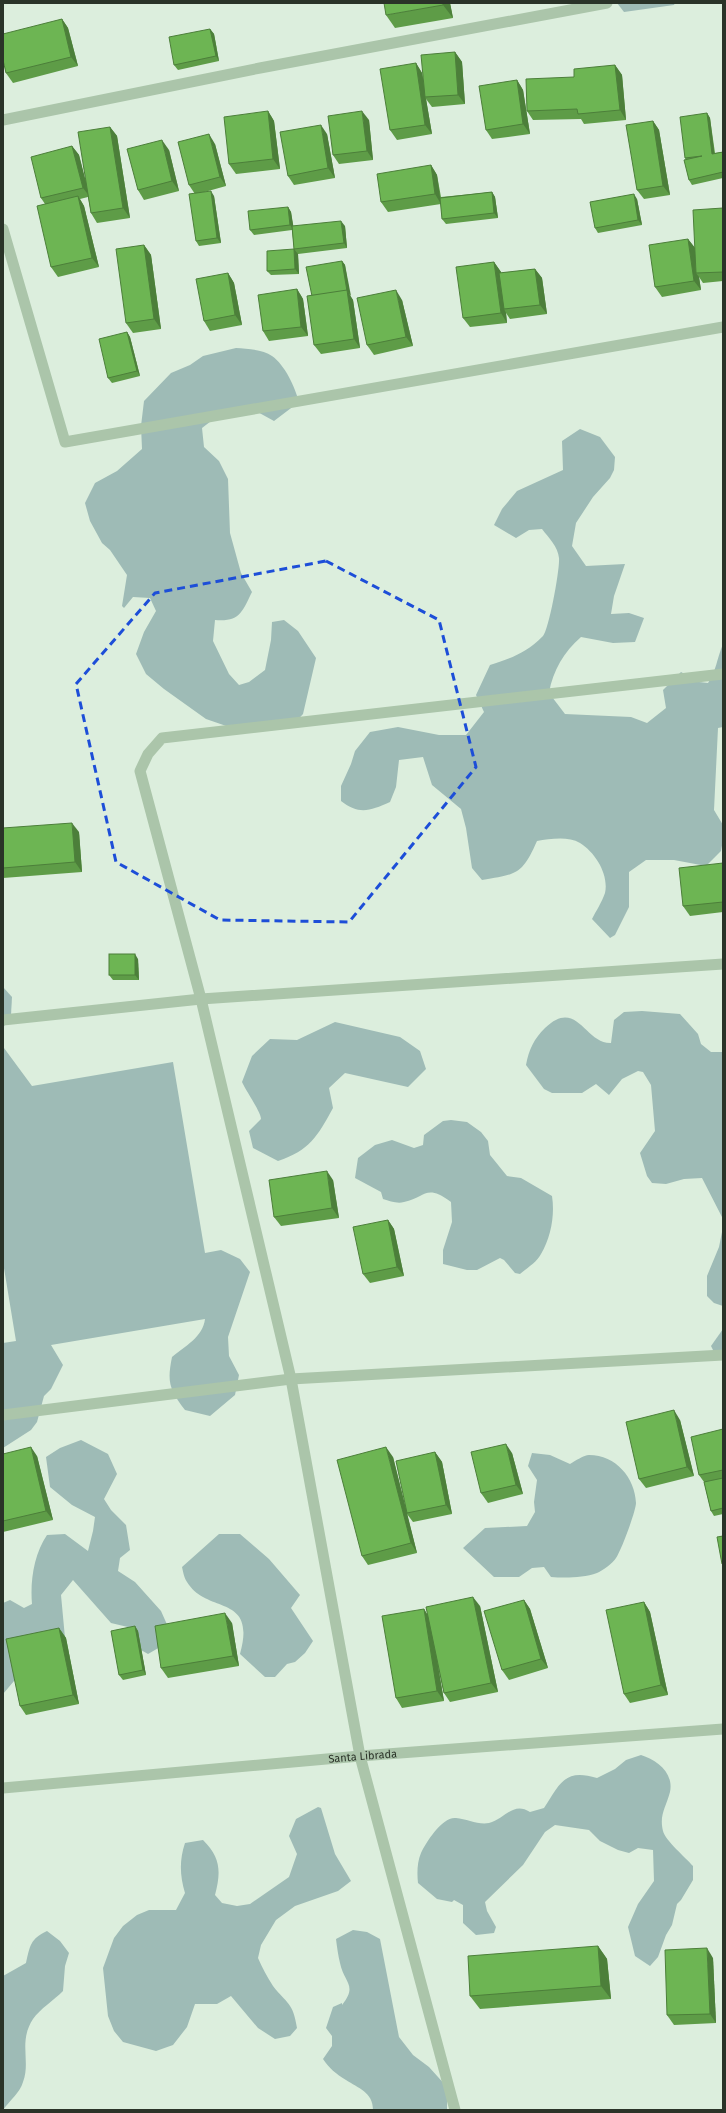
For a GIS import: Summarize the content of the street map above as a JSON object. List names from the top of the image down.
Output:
{
  "streets": {
    "street": ["Santa Librada"]
  }
}
